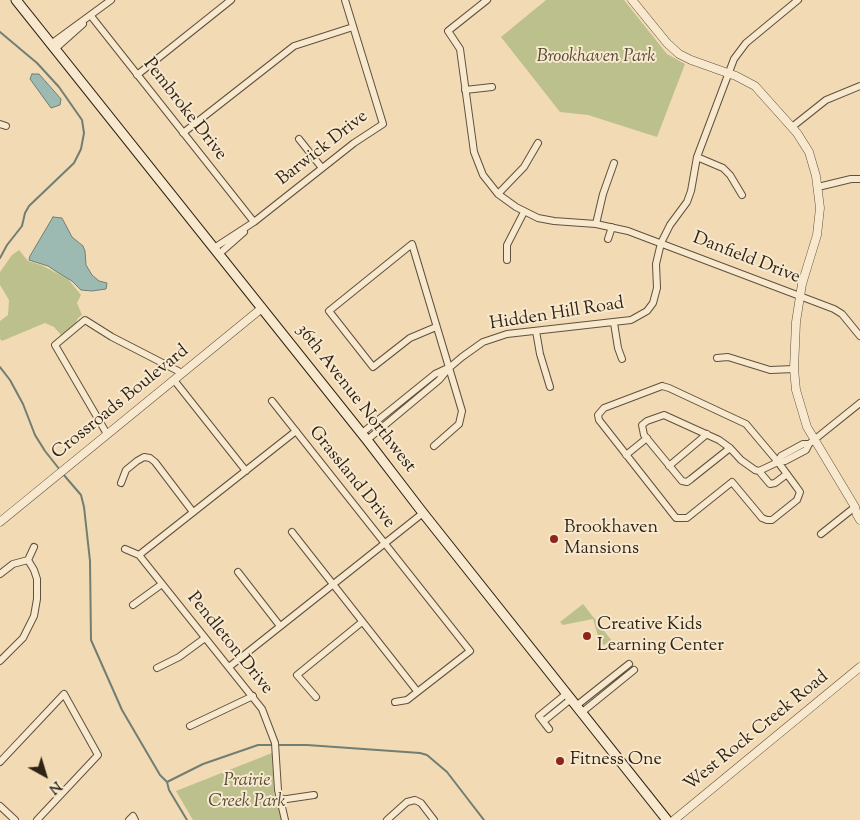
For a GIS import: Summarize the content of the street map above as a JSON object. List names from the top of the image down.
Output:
{
  "streets": {
    "main road": ["36th Avenue Northwest"],
    "street": [
      "Pembroke Drive",
      "Barwick Drive",
      "Danfield Drive",
      "Hidden Hill Road",
      "Crossroads Boulevard",
      "Grassland Drive",
      "Pendleton Drive",
      "West Rock Creek Road"
    ]
  },
  "crossings": [
    ["Pembroke Drive", "Barwick Drive"],
    ["Barwick Drive", "36th Avenue Northwest"],
    ["Danfield Drive", "Hidden Hill Road"],
    ["Hidden Hill Road", "36th Avenue Northwest"],
    ["36th Avenue Northwest", "Crossroads Boulevard"],
    ["Grassland Drive", "Pendleton Drive"]
  ],
  "parks": ["Brookhaven Park", "Prairie Creek Park"],
  "places": ["Brookhaven Mansions", "Creative Kids Learning Center", "Fitness One"],
  "north": "bottom right"
}
